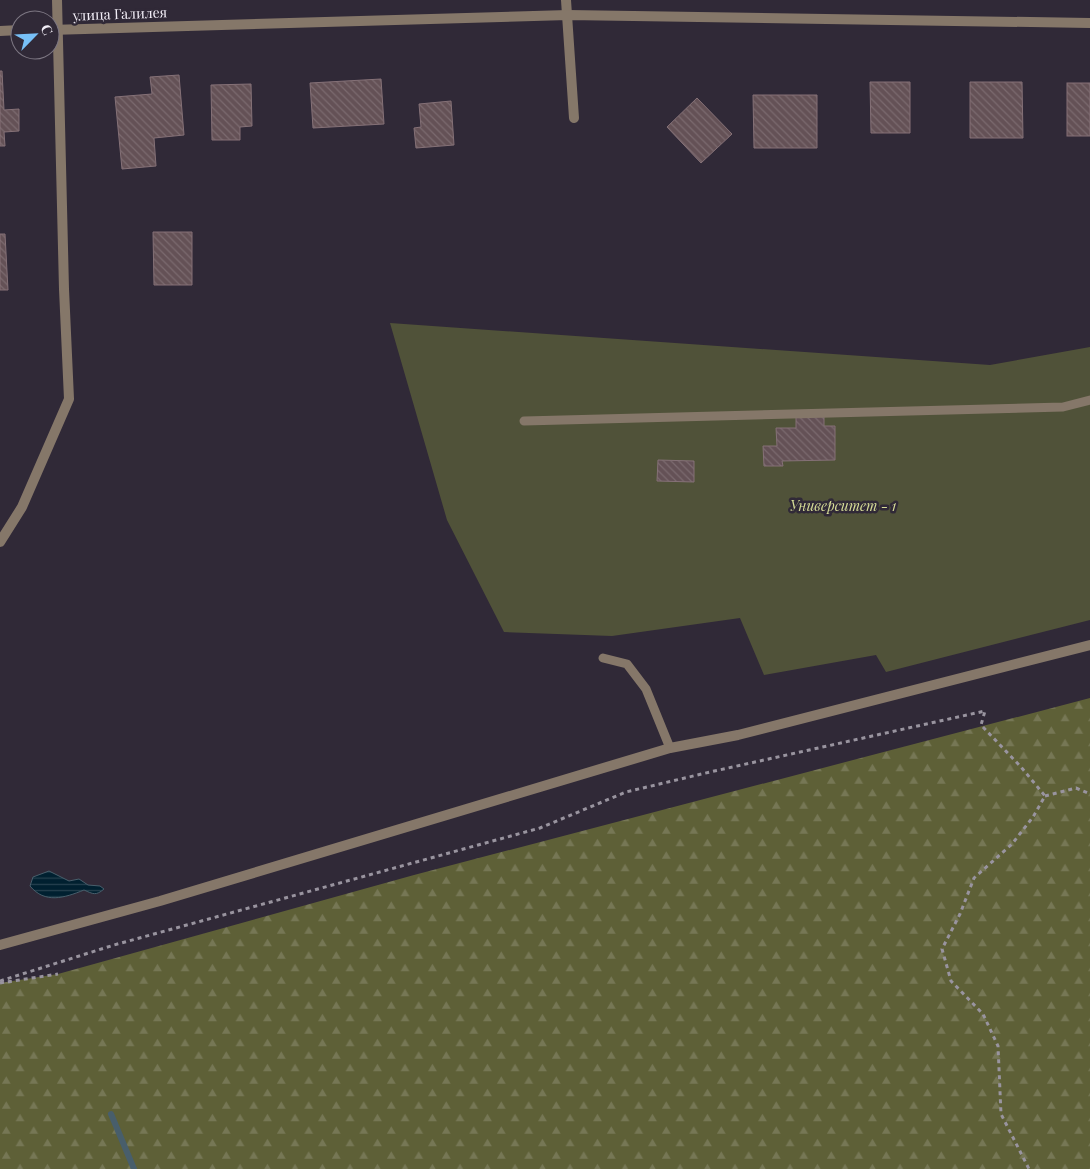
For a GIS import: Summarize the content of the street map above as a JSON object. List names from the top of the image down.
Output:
{
  "streets": {
    "street": ["улица Галилея"]
  },
  "parks": ["Университет - 1"],
  "north": "top right"
}
